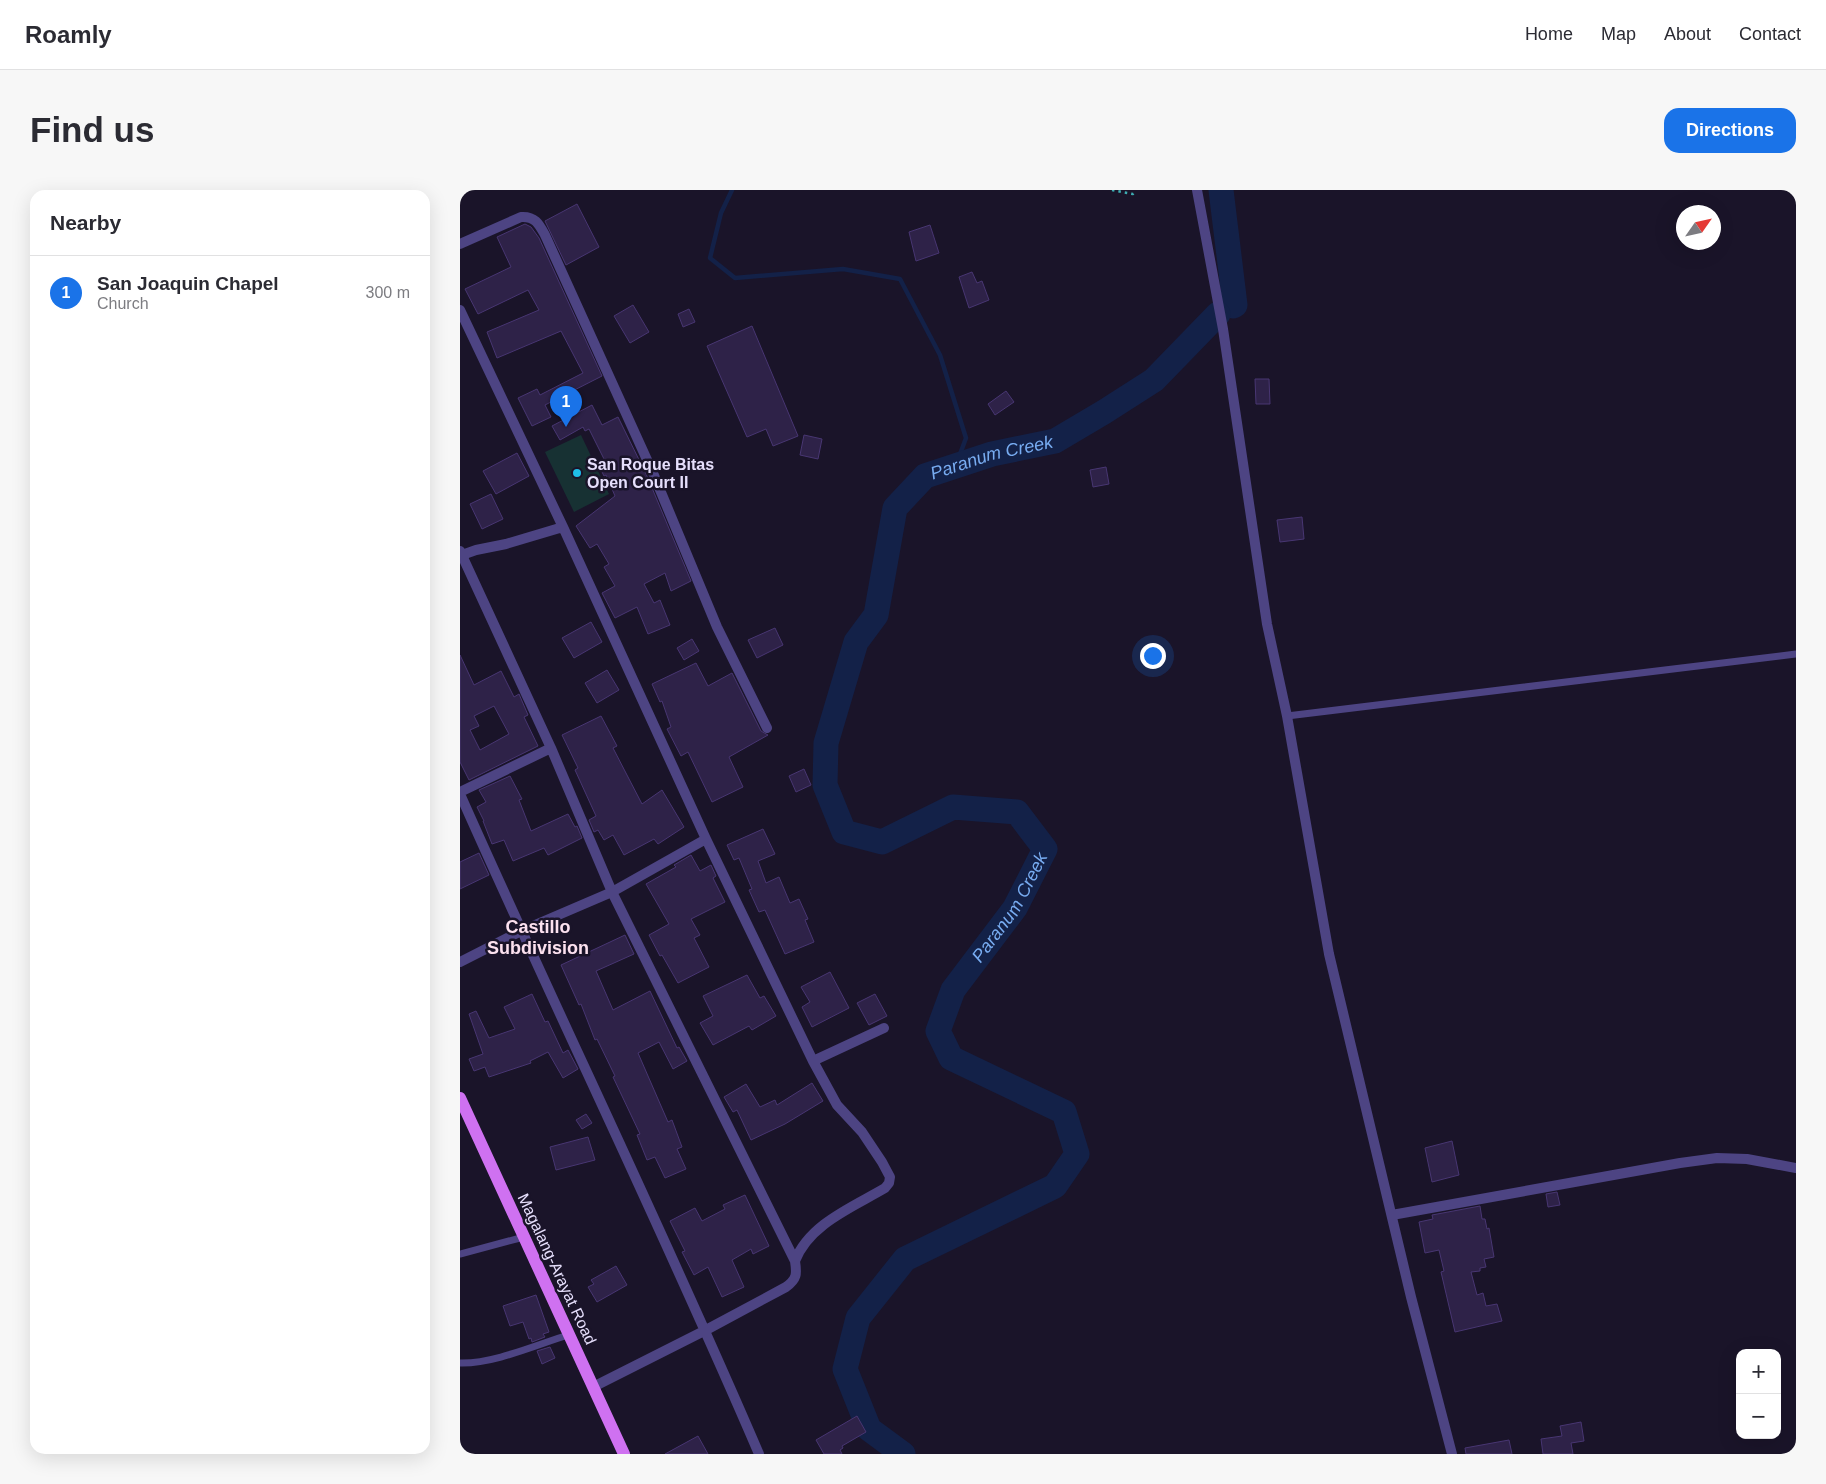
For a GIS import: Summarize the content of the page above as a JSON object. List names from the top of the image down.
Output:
{
  "streets": {
    "main road": ["Magalang-Arayat Road"]
  },
  "districts": ["Castillo Subdivision"],
  "water": ["Paranum Creek"],
  "places": ["San Roque Bitas Open Court II"],
  "north": "top right",
  "page": {
    "header": "Roamly",
    "nav": [
      "Home",
      "Map",
      "About",
      "Contact"
    ],
    "buttons": "Directions",
    "title": "Find us",
    "heading": "Nearby",
    "list": [
      {
        "mark": "1",
        "name": "San Joaquin Chapel",
        "note": "Church",
        "value": "300 m"
      }
    ],
    "pins": "1",
    "map_buttons": ["+", "−"]
  }
}
